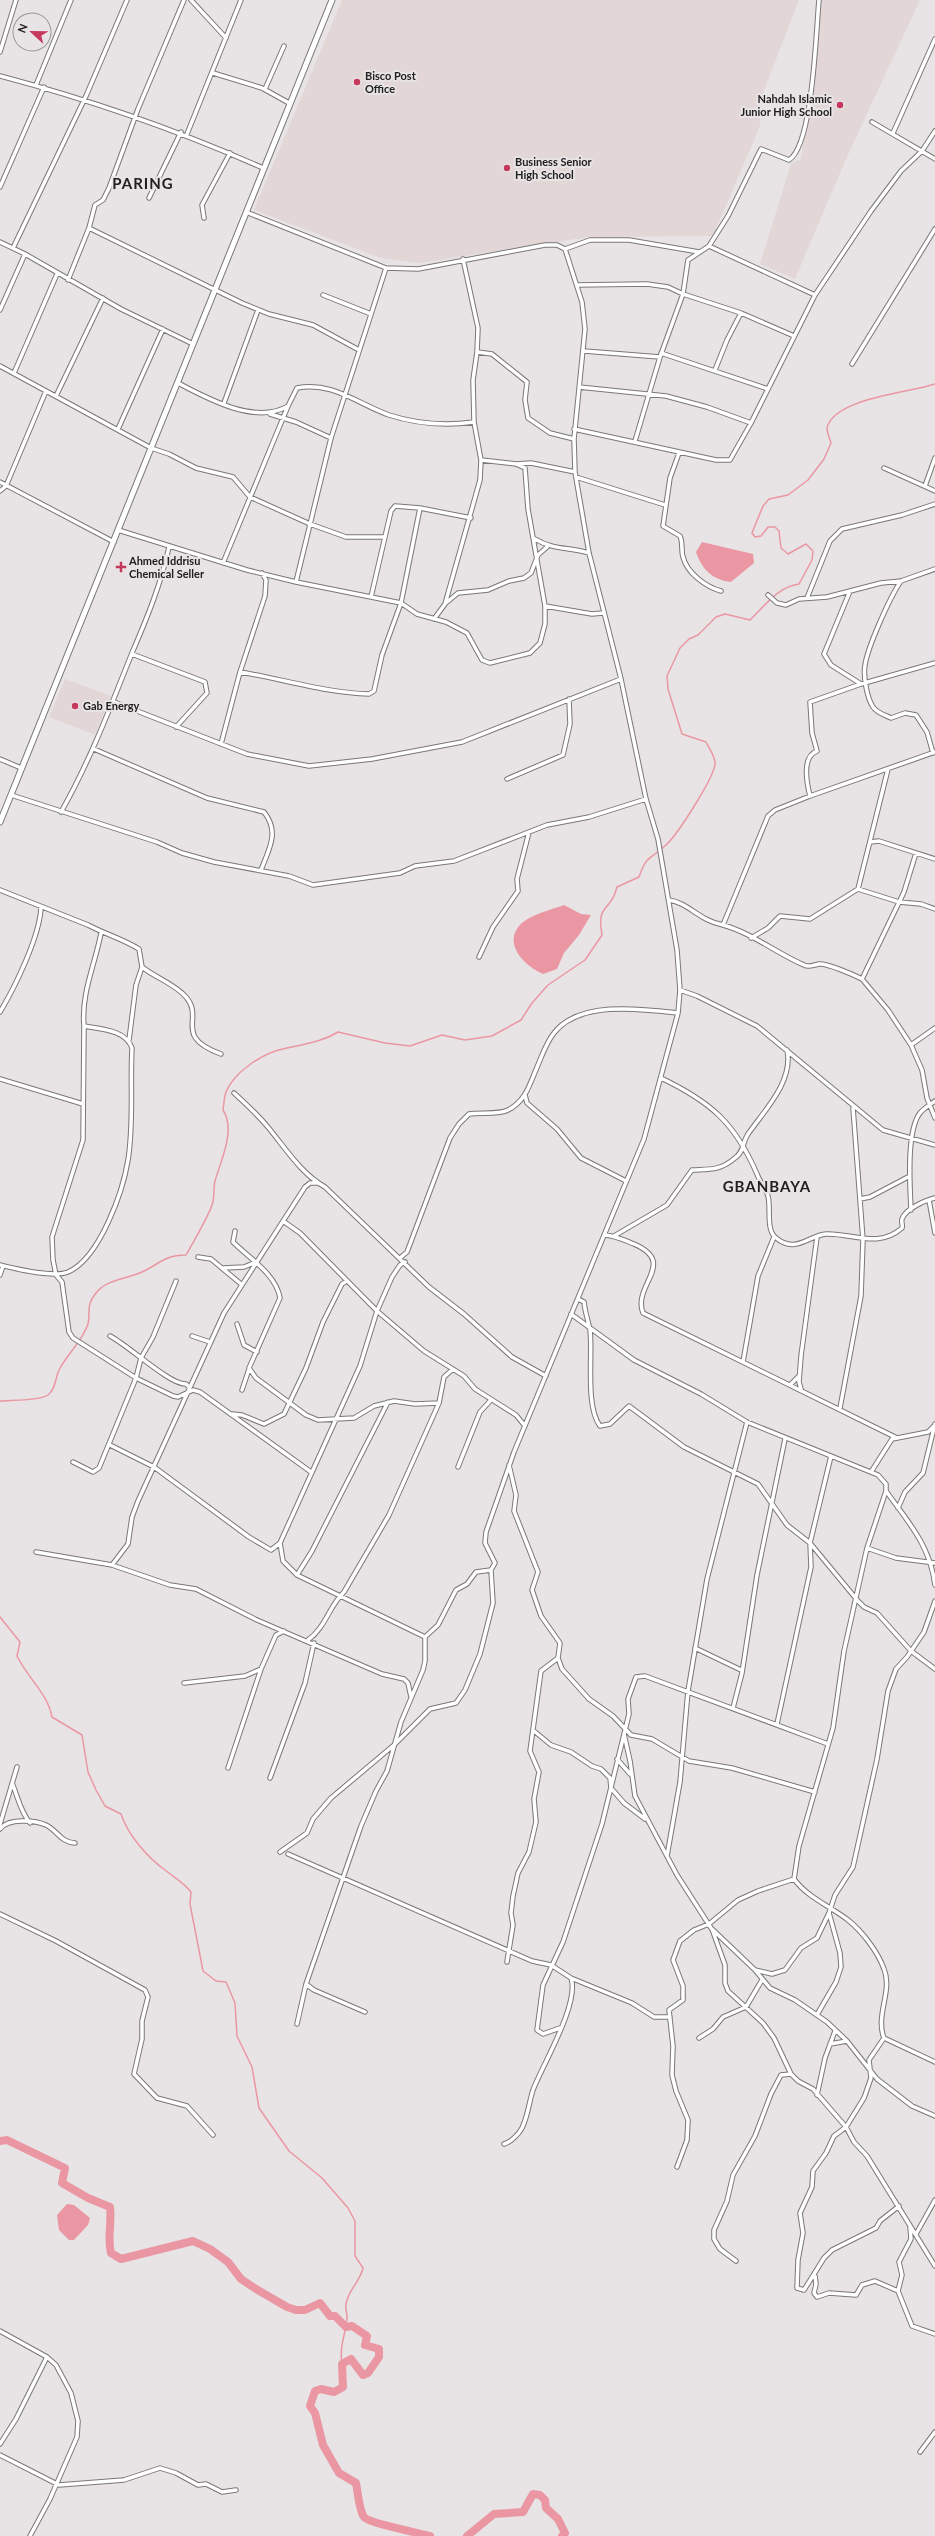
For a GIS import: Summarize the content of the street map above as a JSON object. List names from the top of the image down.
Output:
{
  "districts": ["PARING", "GBANBAYA"],
  "places": {
    "other": [
      "Bisco Post Office",
      "Nahdah Islamic Junior High School",
      "Business Senior High School",
      "Gab Energy"
    ],
    "health": ["Ahmed Iddrisu Chemical Seller"]
  },
  "north": "left"
}
